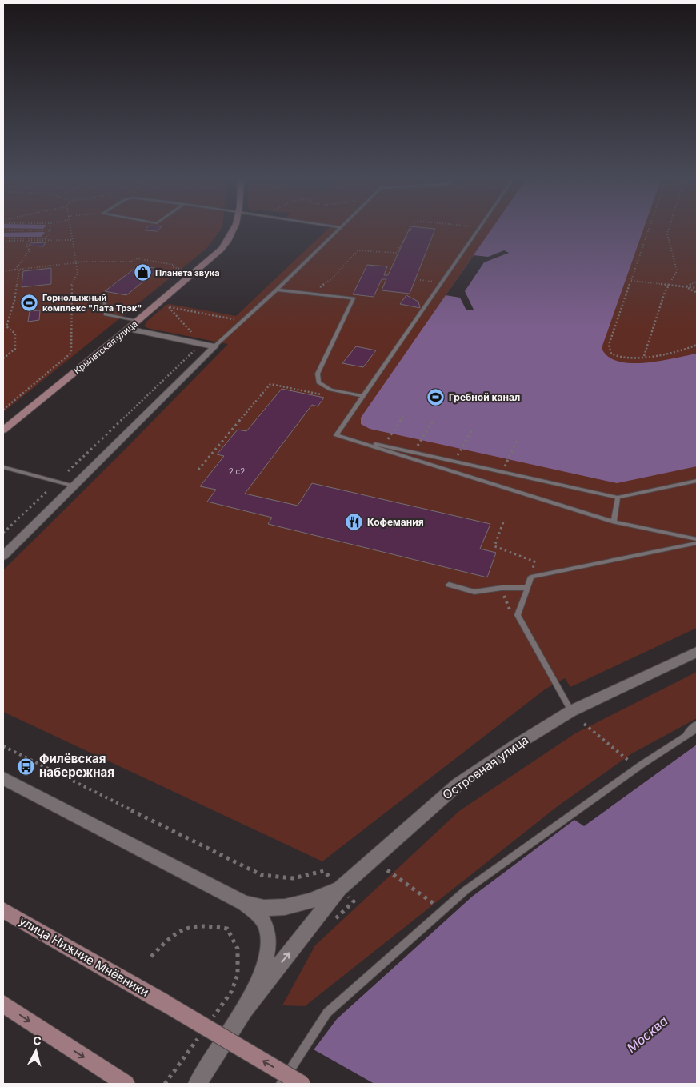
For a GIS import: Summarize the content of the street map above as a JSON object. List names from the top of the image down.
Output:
{
  "streets": {
    "main road": ["Крылатская улица", "улица Нижние Мнёвники"],
    "street": ["Островная улица"]
  },
  "water": ["Москва"],
  "places": {
    "shop": ["Планета звука"],
    "sports": ["Горнолыжный комплекс \"Лата Трэк\"", "Гребной канал"],
    "restaurant": ["Кофемания"],
    "bus stop": ["Филёвская набережная"]
  },
  "house_numbers": ["2 с2"],
  "north": "top"
}
